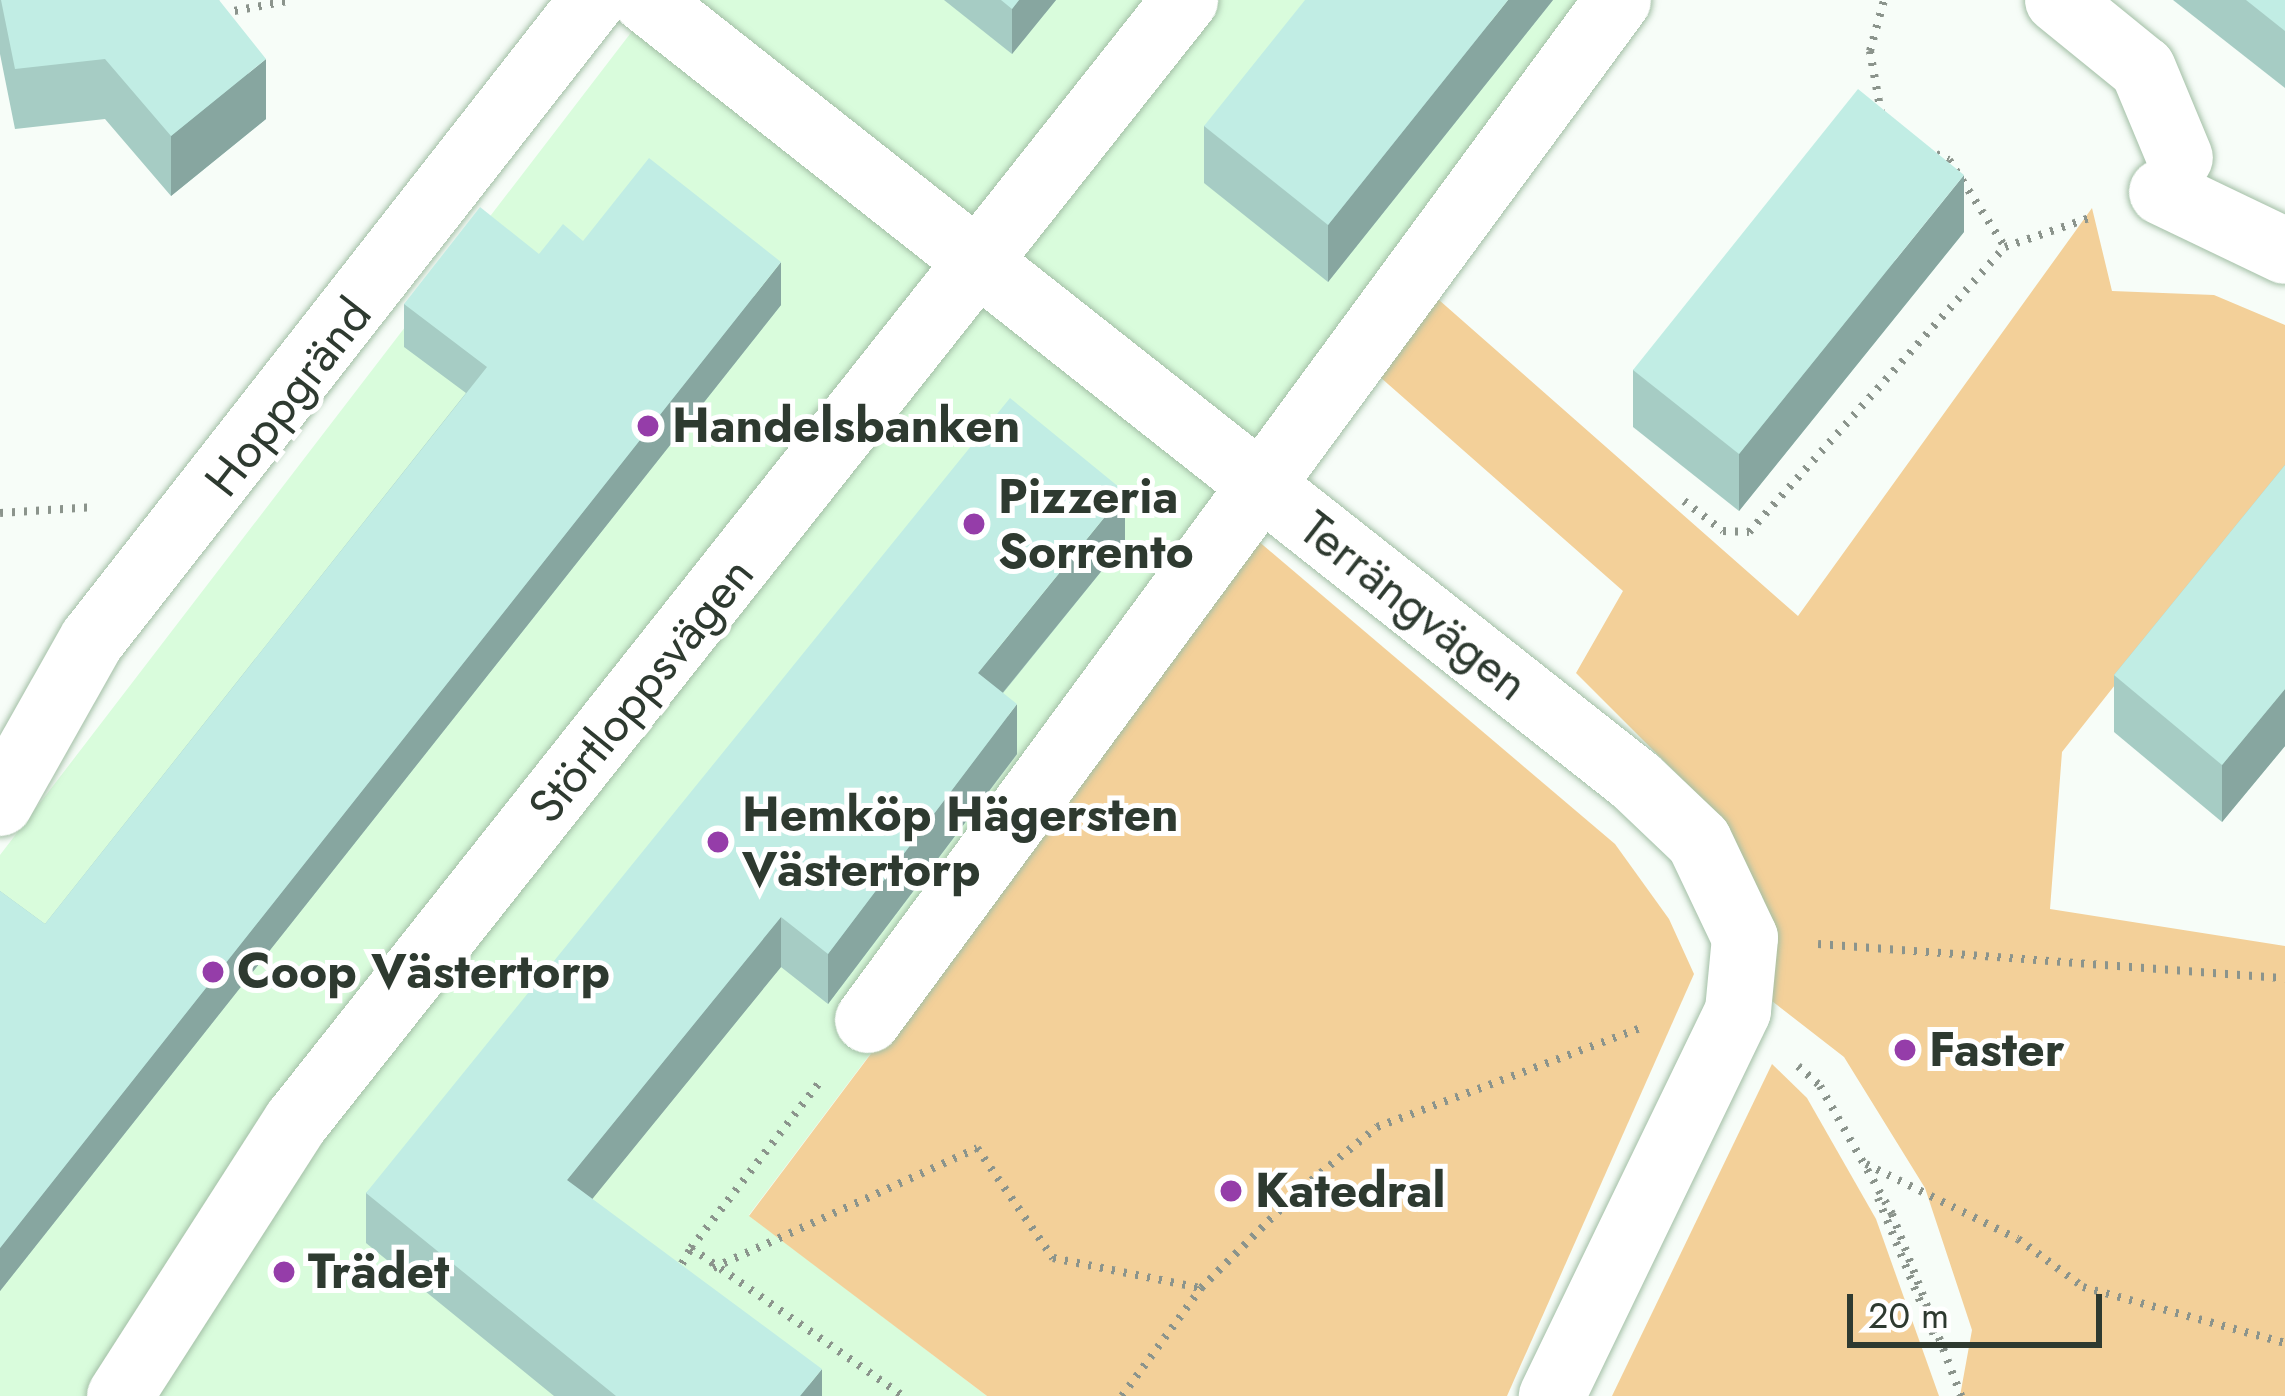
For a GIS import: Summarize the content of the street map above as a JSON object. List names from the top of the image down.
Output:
{
  "streets": {
    "street": ["Hoppgränd", "Terrängvägen", "Störtloppsvägen"]
  },
  "crossings": [
    ["Terrängvägen", "Störtloppsvägen"]
  ],
  "places": [
    "Handelsbanken",
    "Pizzeria Sorrento",
    "Hemköp Hägersten Västertorp",
    "Coop Västertorp",
    "Faster",
    "Katedral",
    "Trädet"
  ],
  "scale_bar": "20 m"
}
